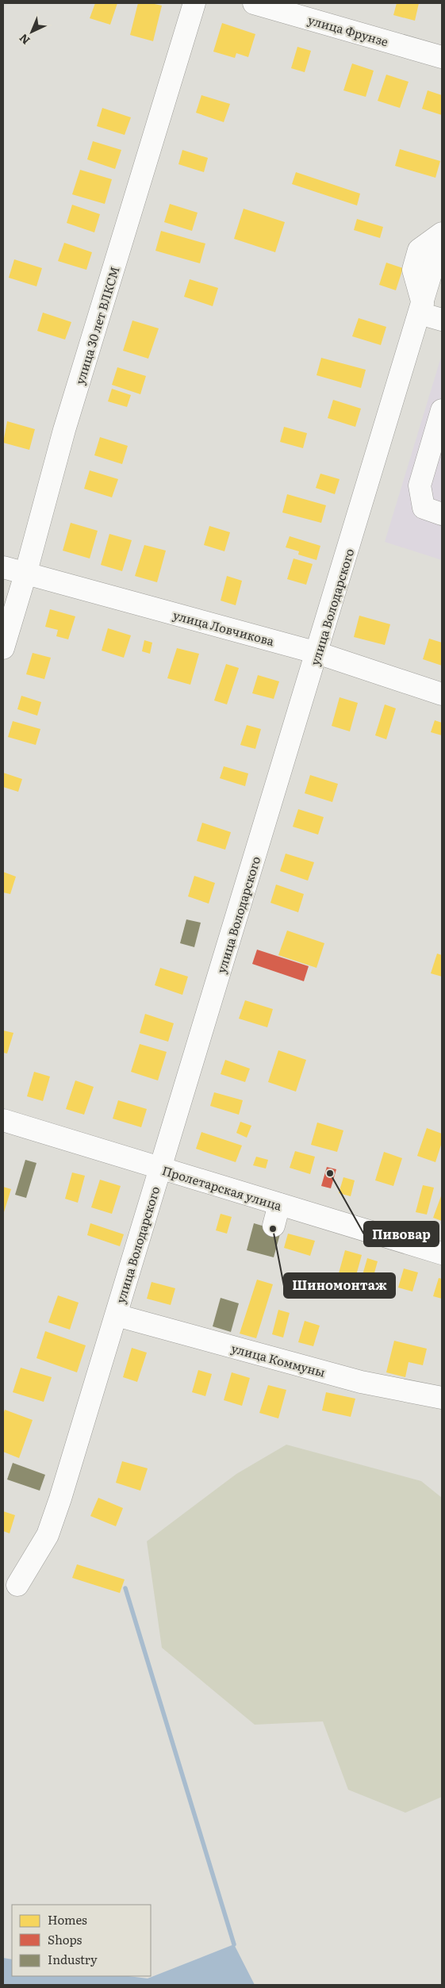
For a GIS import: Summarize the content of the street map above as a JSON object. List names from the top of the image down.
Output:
{
  "streets": {
    "street": [
      "улица Фрунзе",
      "улица 30 лет ВЛКСМ",
      "улица Володарского",
      "улица Ловчикова",
      "Пролетарская улица",
      "улица Коммуны"
    ]
  },
  "crossings": [
    ["улица 30 лет ВЛКСМ", "улица Ловчикова"],
    ["улица Володарского", "улица Ловчикова"],
    ["улица Володарского", "Пролетарская улица"],
    ["улица Володарского", "улица Коммуны"]
  ],
  "places": ["Пивовар", "Шиномонтаж"],
  "legend": ["Homes", "Shops", "Industry"],
  "north": "bottom left"
}
